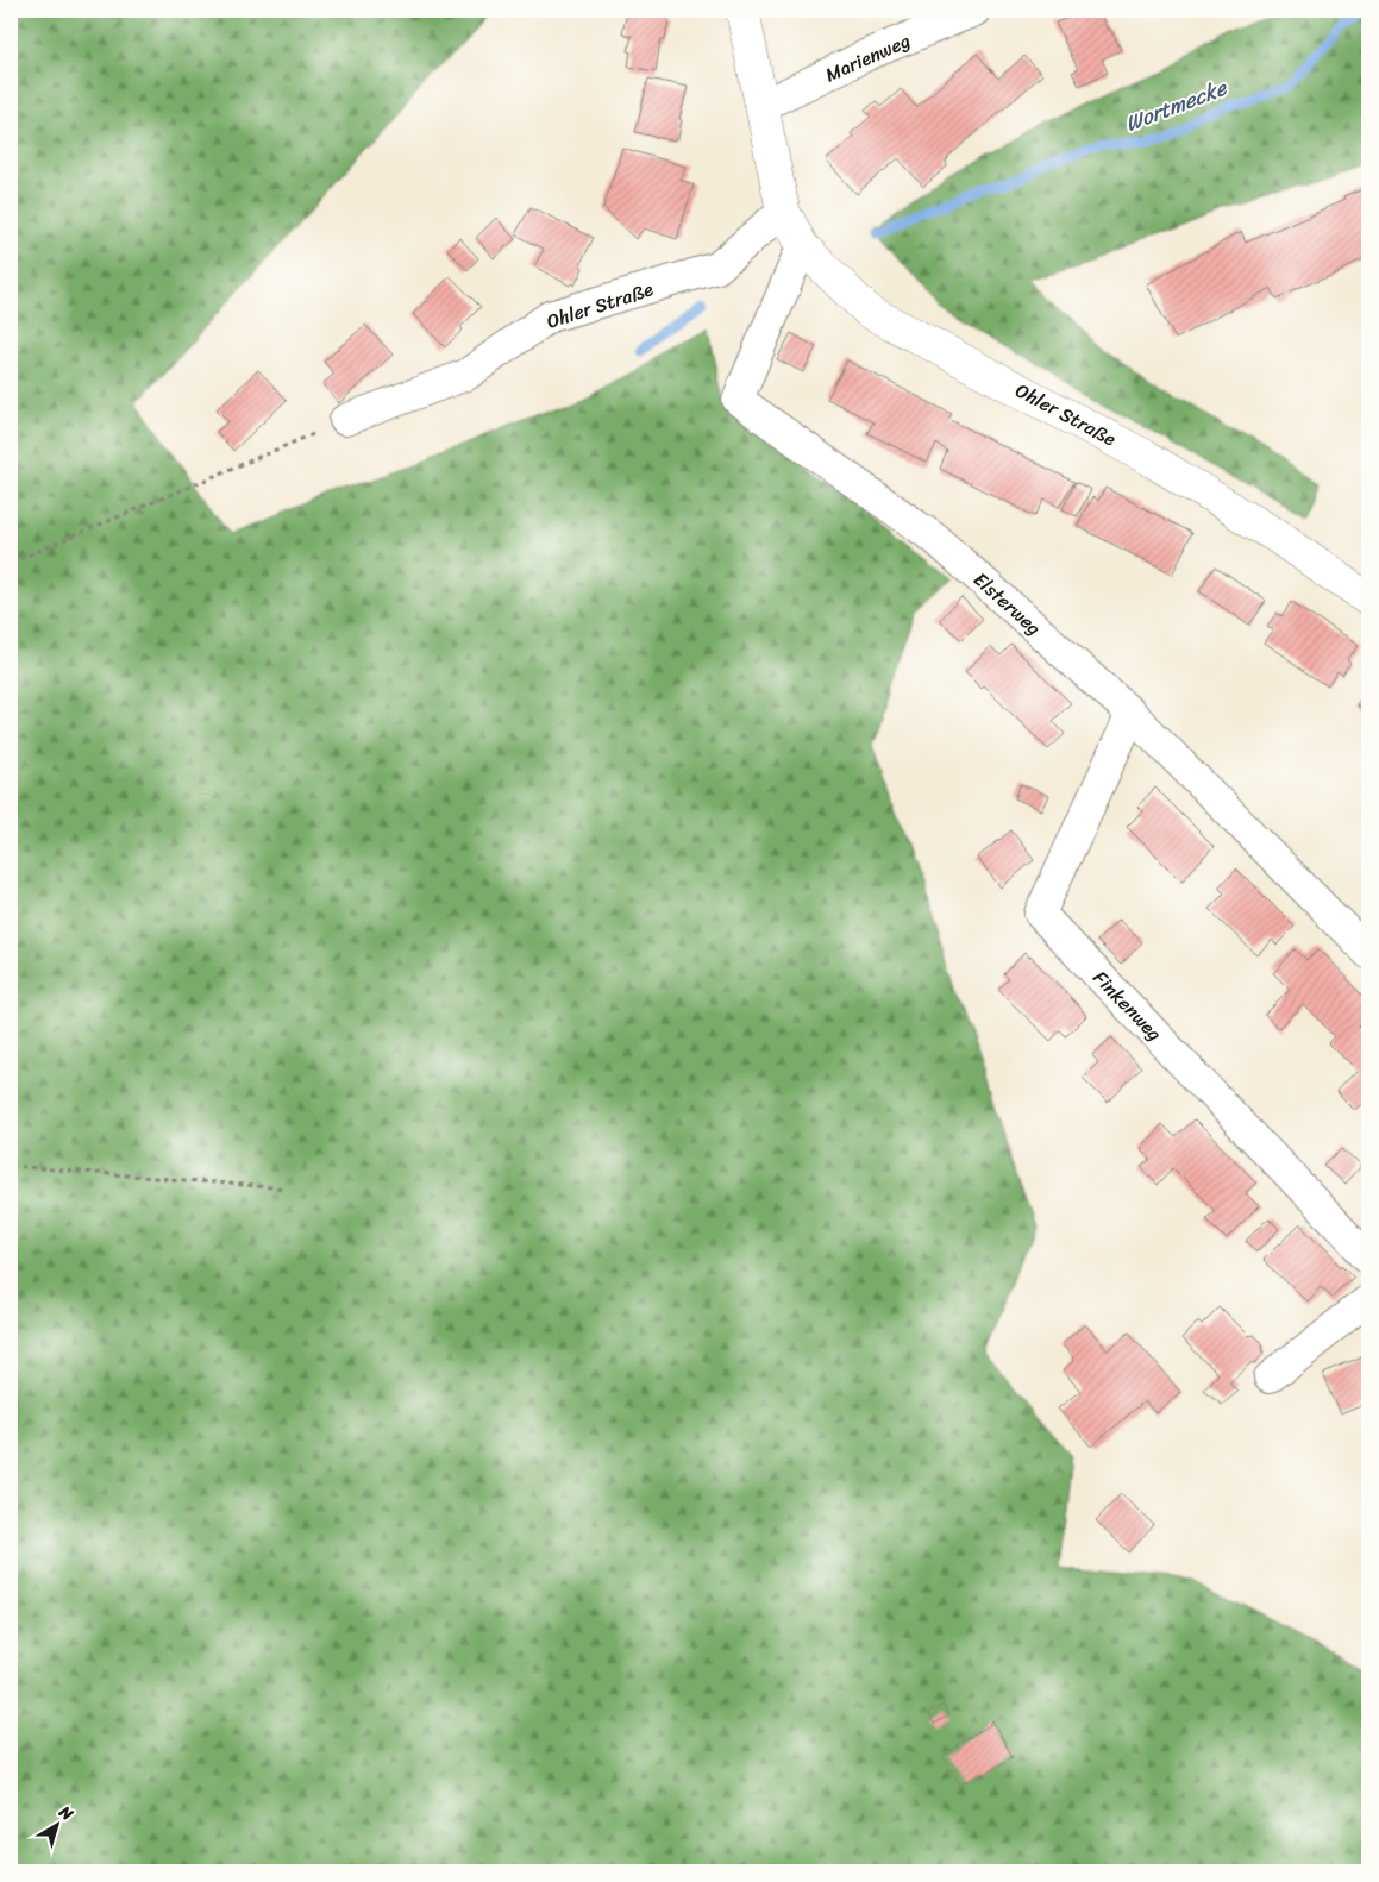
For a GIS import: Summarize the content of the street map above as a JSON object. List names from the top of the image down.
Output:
{
  "streets": {
    "street": [
      "Marienweg",
      "Ohler Straße",
      "Elsterweg",
      "Finkenweg"
    ]
  },
  "crossings": [
    ["Marienweg", "Ohler Straße"],
    ["Ohler Straße", "Elsterweg"],
    ["Elsterweg", "Finkenweg"]
  ],
  "water": ["Wortmecke"],
  "north": "top right"
}
